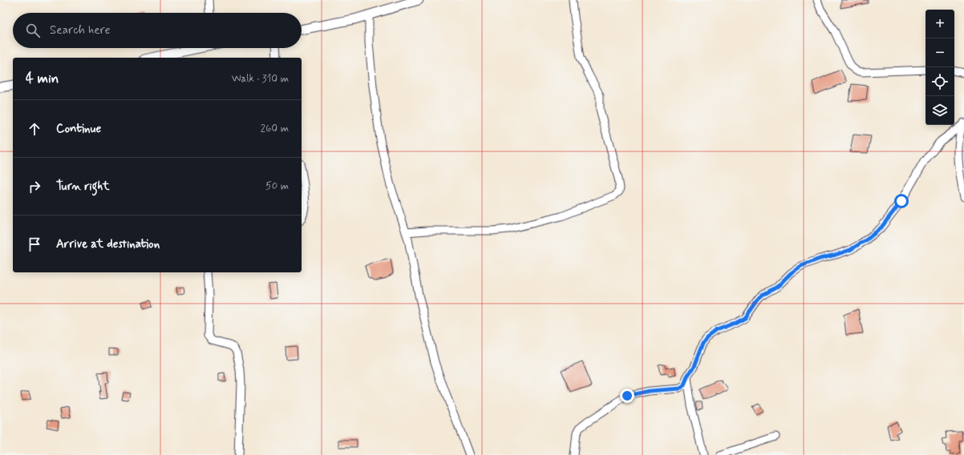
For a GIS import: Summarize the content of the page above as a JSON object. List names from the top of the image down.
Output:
{
  "page": {
    "map_buttons": ["+", "−"],
    "search": "Search here",
    "heading": ["4 min", "Walk · 310 m"],
    "list": [
      ["Continue", "260 m"],
      ["Turn right", "50 m"],
      "Arrive at destination"
    ]
  }
}
